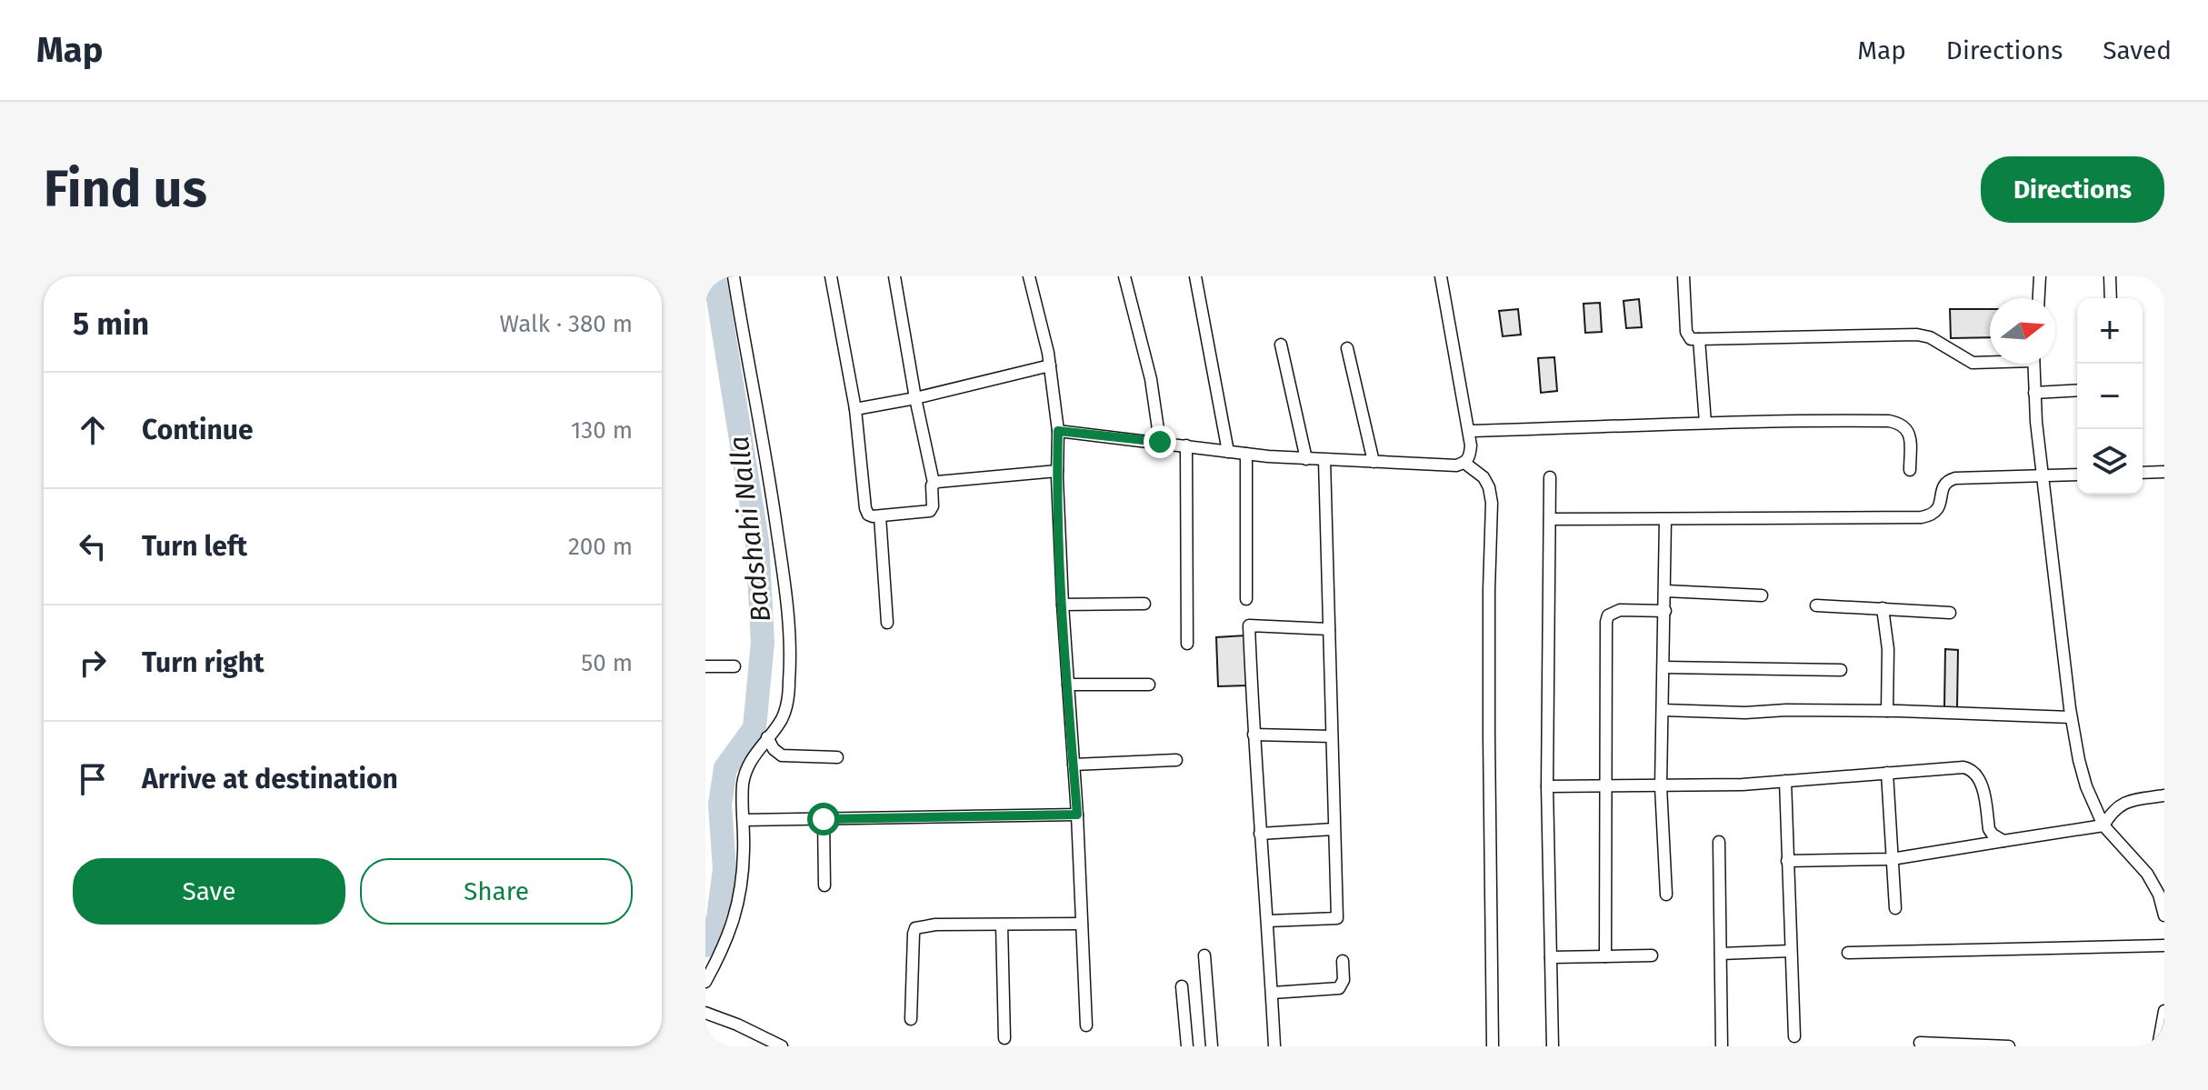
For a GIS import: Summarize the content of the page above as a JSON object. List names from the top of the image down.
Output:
{
  "water": ["Badshahi Nalla"],
  "north": "right",
  "page": {
    "header": "Map",
    "nav": ["Map", "Directions", "Saved"],
    "buttons": [
      "Directions",
      ["Save", "Share"]
    ],
    "title": "Find us",
    "heading": ["5 min", "Walk · 380 m"],
    "map_buttons": ["+", "−"],
    "list": [
      ["Continue", "130 m"],
      ["Turn left", "200 m"],
      ["Turn right", "50 m"],
      "Arrive at destination"
    ]
  }
}
